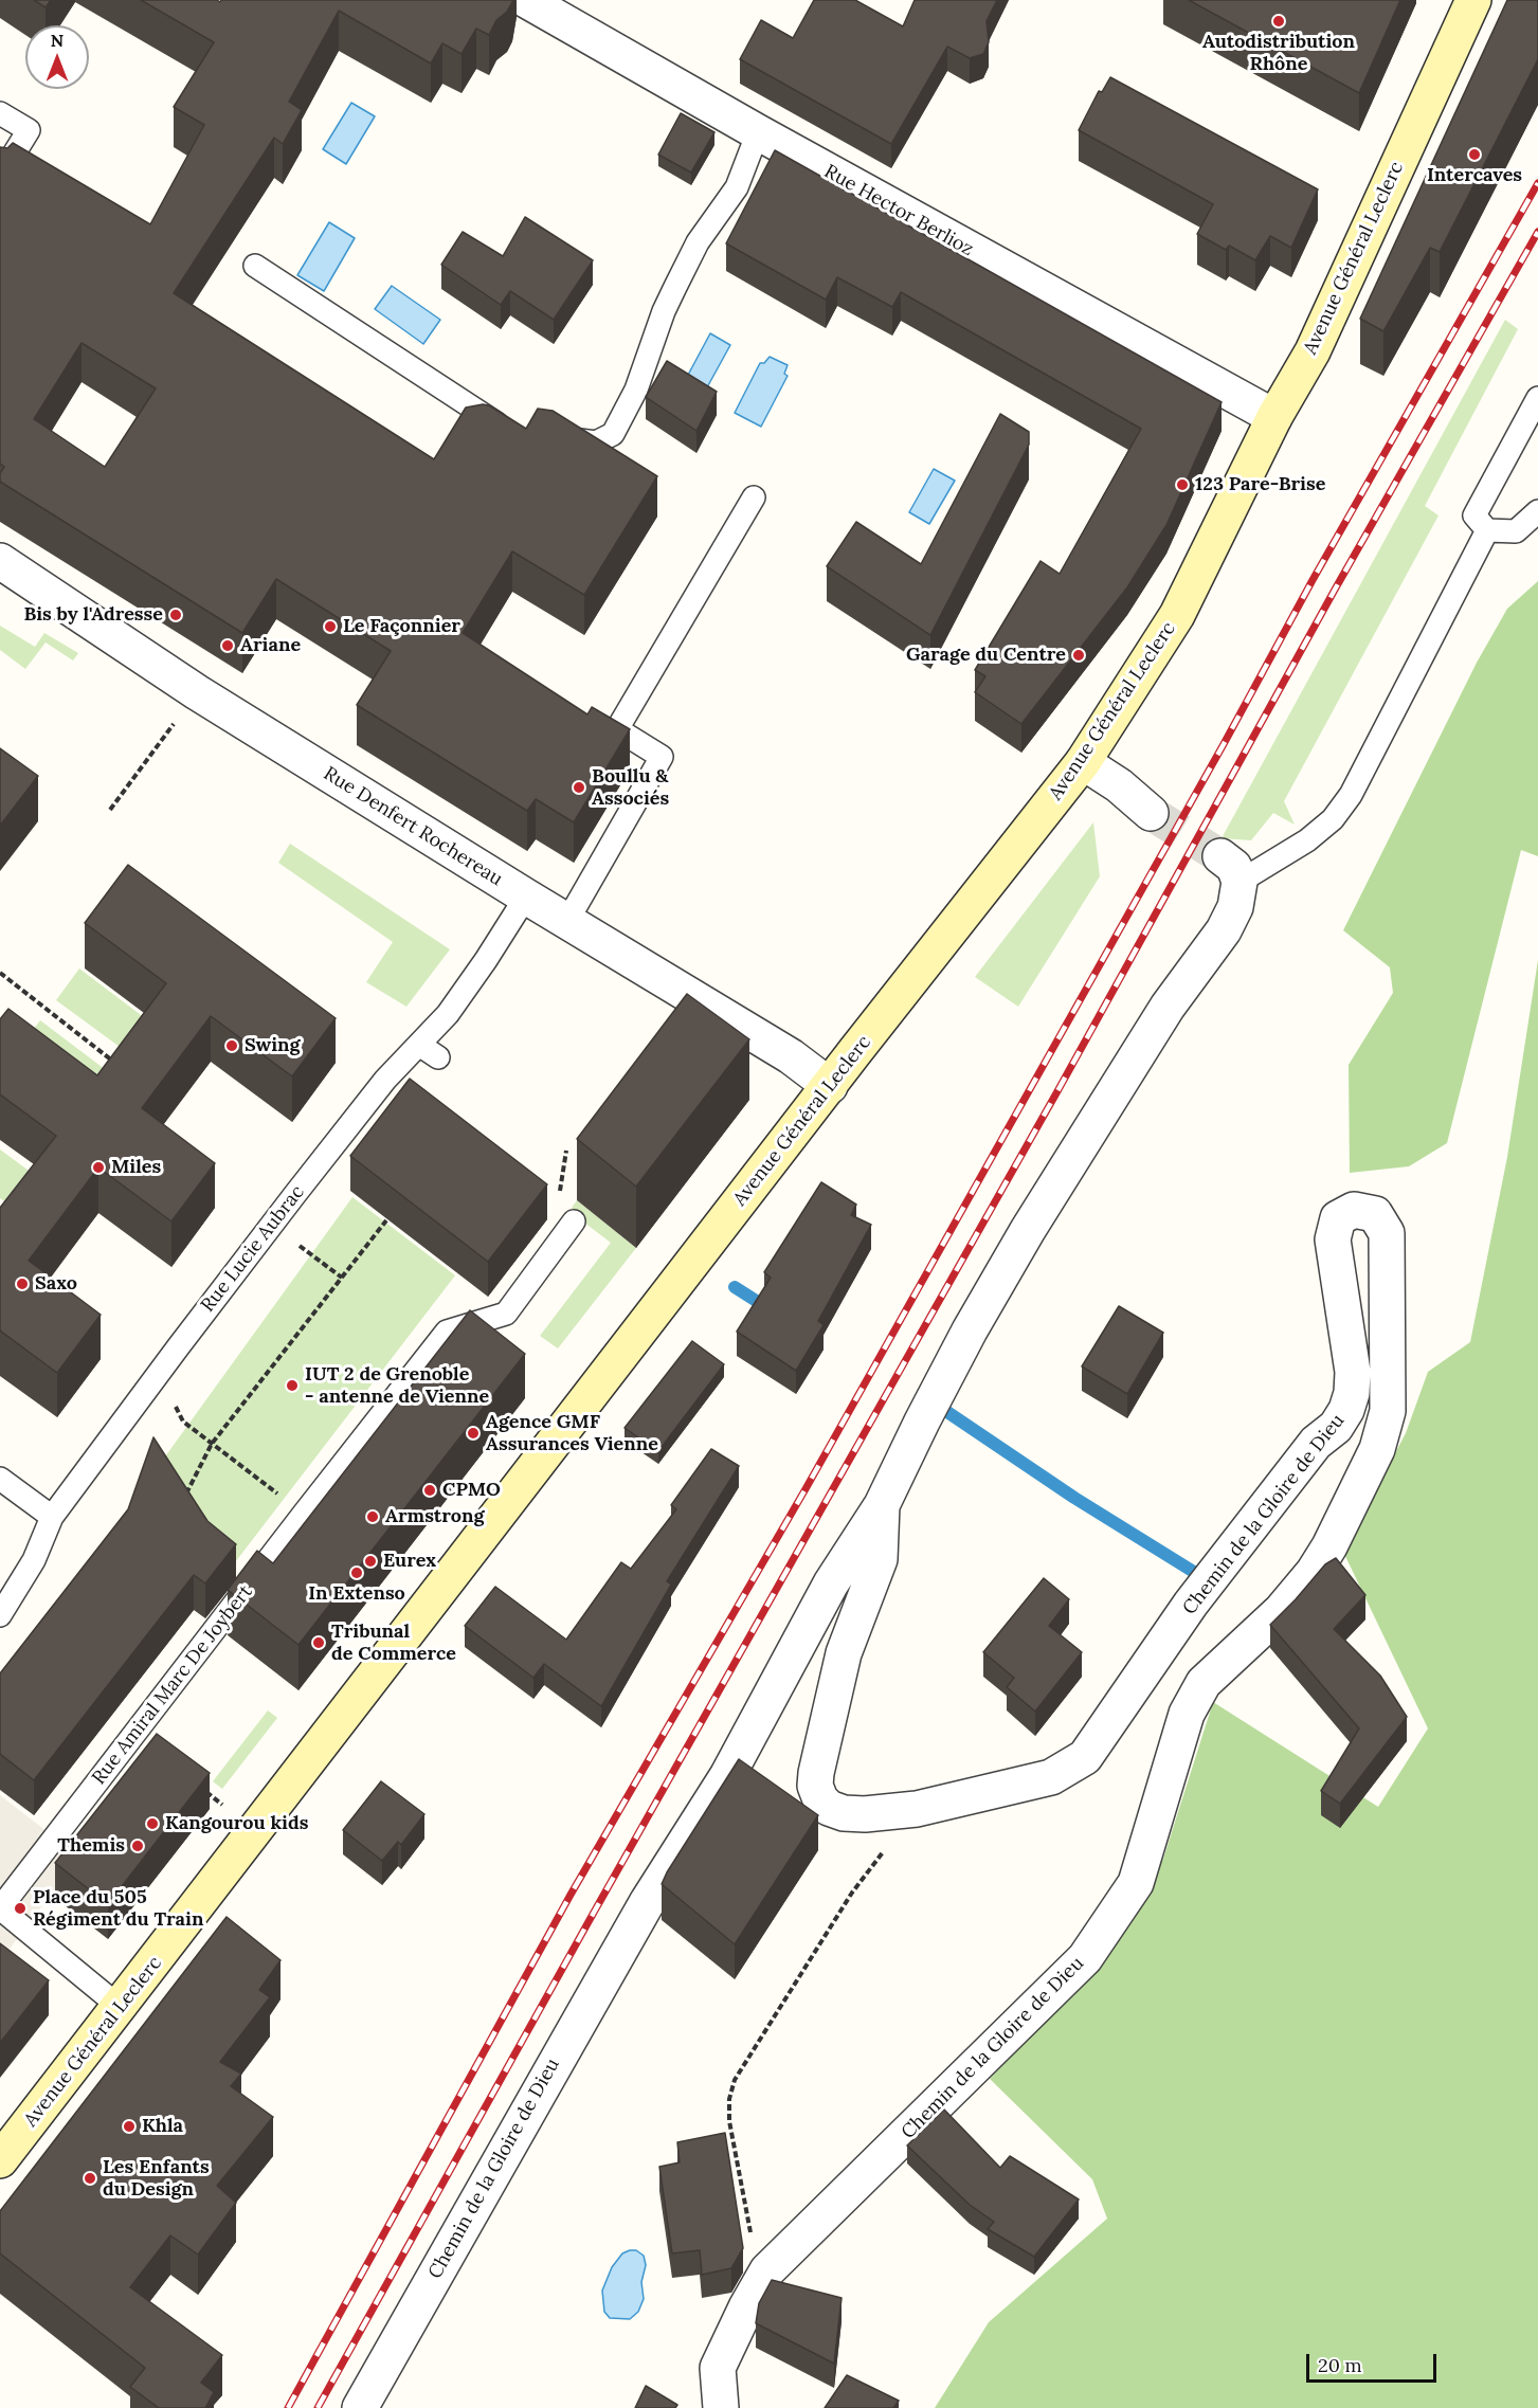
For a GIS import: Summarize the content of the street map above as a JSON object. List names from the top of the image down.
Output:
{
  "streets": {
    "main road": ["Avenue Général Leclerc"],
    "street": ["Rue Hector Berlioz", "Rue Denfert Rochereau", "Chemin de la Gloire de Dieu"],
    "lane": ["Rue Lucie Aubrac", "Rue Amiral Marc De Joybert"]
  },
  "crossings": [
    ["Rue Hector Berlioz", "Avenue Général Leclerc"],
    ["Avenue Général Leclerc", "Rue Denfert Rochereau"],
    ["Rue Denfert Rochereau", "Rue Lucie Aubrac"]
  ],
  "places": [
    "Autodistribution Rhône",
    "Intercaves",
    "123 Pare-Brise",
    "Bis by l'Adresse",
    "Le Façonnier",
    "Ariane",
    "Garage du Centre",
    "Boullu & Associés",
    "Swing",
    "Miles",
    "Saxo",
    "IUT 2 de Grenoble - antenne de Vienne",
    "Agence GMF Assurances Vienne",
    "CPMO",
    "Armstrong",
    "Eurex",
    "In Extenso",
    "Tribunal de Commerce",
    "Kangourou kids",
    "Themis",
    "Place du 505 Régiment du Train",
    "Khla",
    "Les Enfants du Design"
  ],
  "scale_bar": "20 m",
  "north": "top"
}
